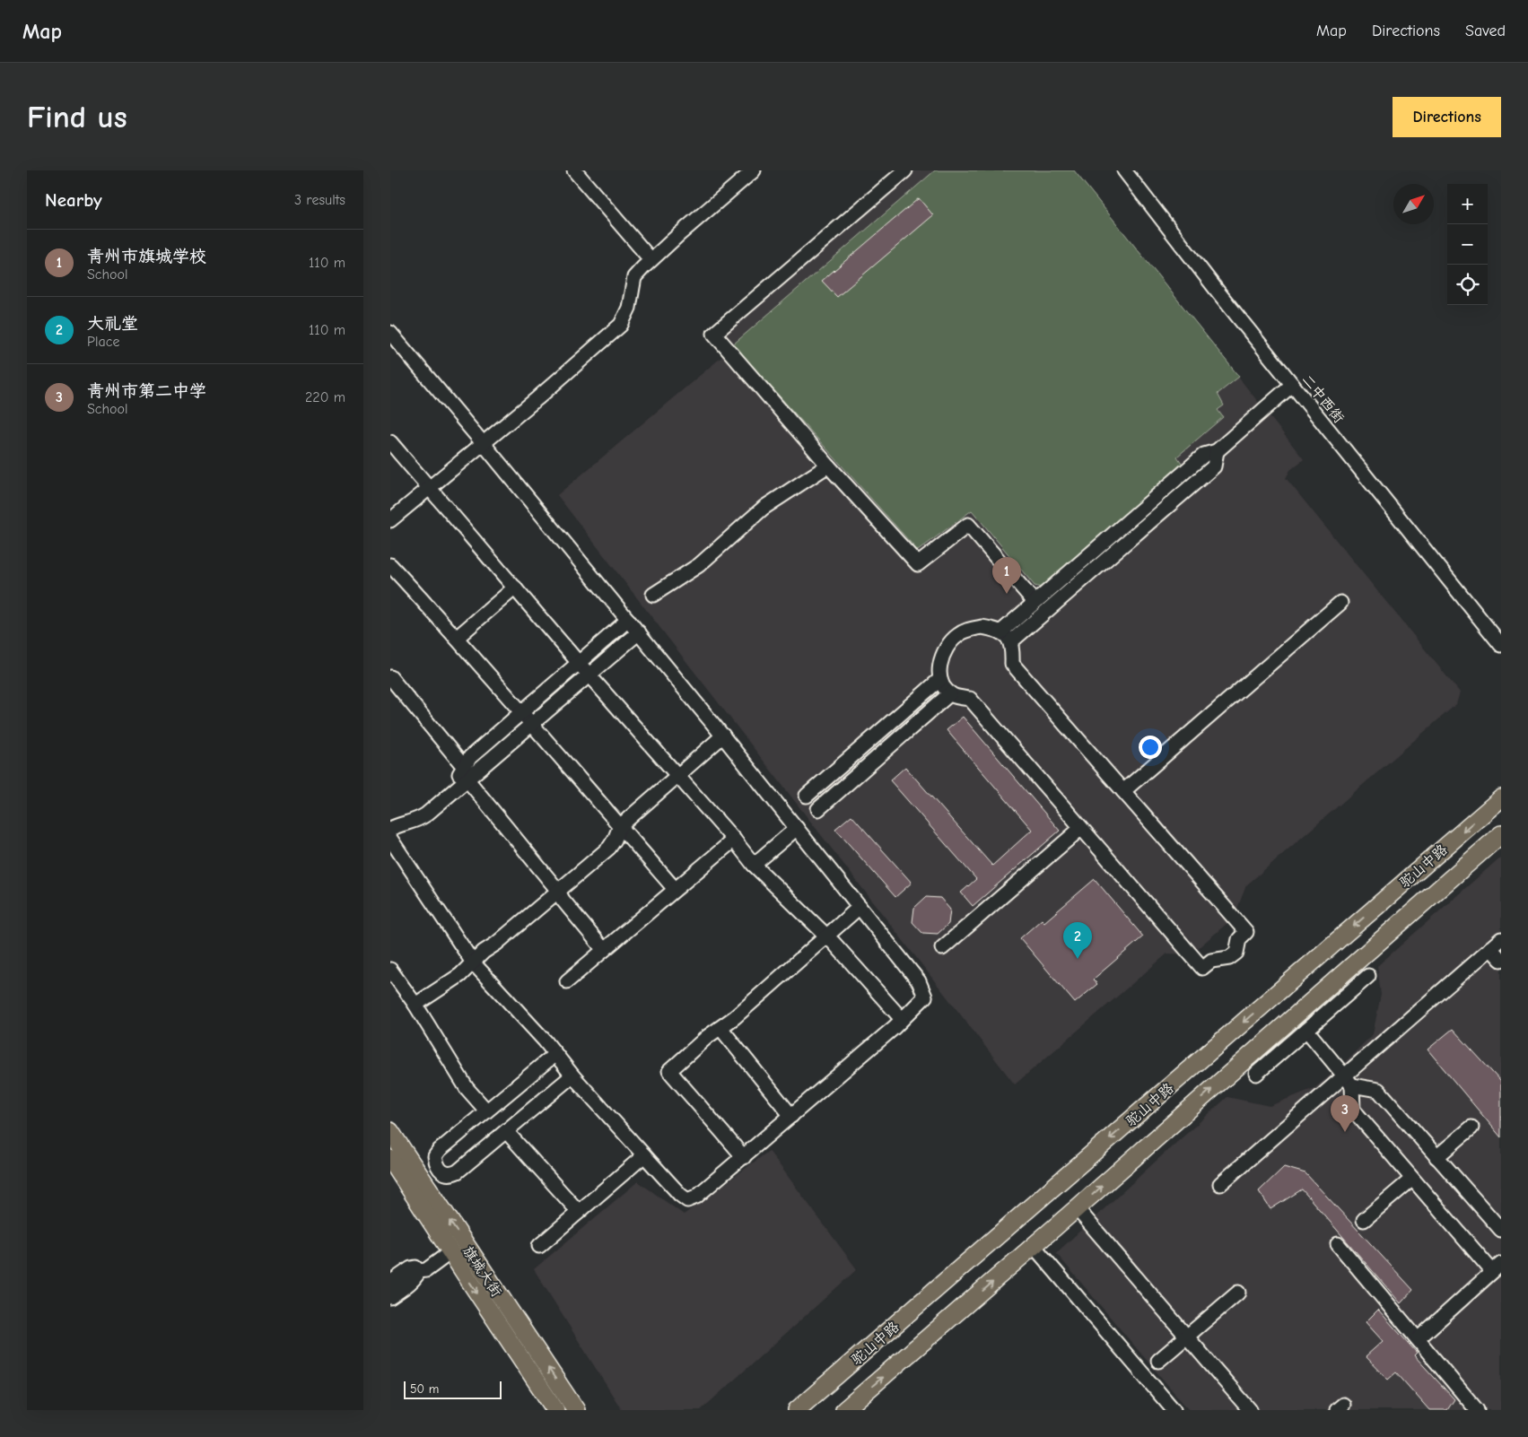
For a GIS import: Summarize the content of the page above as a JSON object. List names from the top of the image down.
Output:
{
  "streets": {
    "main road": ["驼山中路", "旗城大街"],
    "street": ["二中西街"]
  },
  "scale_bar": "50 m",
  "north": "top right",
  "page": {
    "header": "Map",
    "nav": ["Map", "Directions", "Saved"],
    "buttons": "Directions",
    "title": "Find us",
    "heading": ["Nearby", "3 results"],
    "map_buttons": ["+", "−"],
    "list": [
      {
        "mark": "1",
        "name": "青州市旗城学校",
        "note": "School",
        "value": "110 m"
      },
      {
        "mark": "2",
        "name": "大礼堂",
        "note": "Place",
        "value": "110 m"
      },
      {
        "mark": "3",
        "name": "青州市第二中学",
        "note": "School",
        "value": "220 m"
      }
    ],
    "pins": ["1", "2", "3"],
    "scale": "50 m"
  }
}
